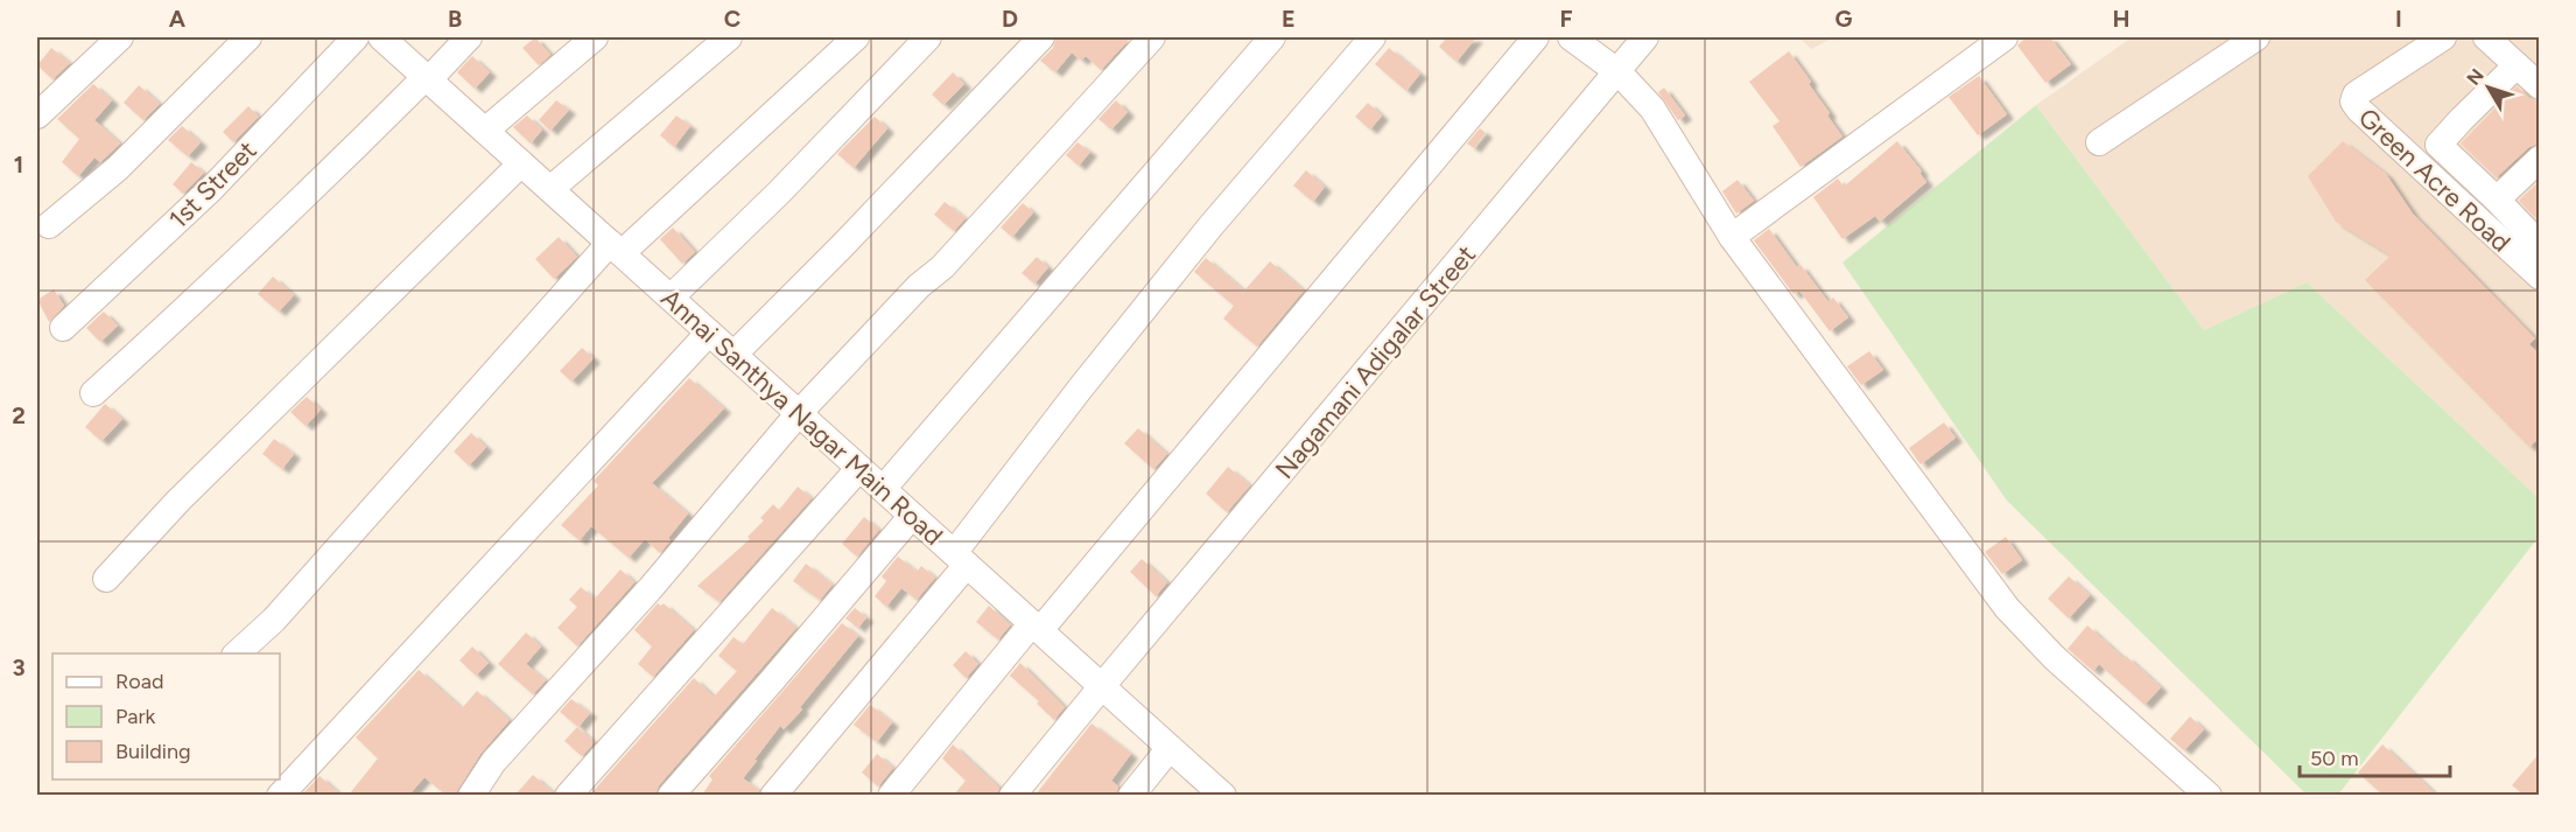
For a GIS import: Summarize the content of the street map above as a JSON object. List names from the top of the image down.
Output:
{
  "streets": {
    "street": [
      "Green Acre Road",
      "1st Street",
      "Nagamani Adigalar Street",
      "Annai Santhya Nagar Main Road"
    ]
  },
  "crossings": [
    ["Nagamani Adigalar Street", "Annai Santhya Nagar Main Road"]
  ],
  "legend": ["Road", "Park", "Building"],
  "scale_bar": "50 m",
  "north": "top left",
  "grid": {
    "columns": [
      "A",
      "B",
      "C",
      "D",
      "E",
      "F",
      "G",
      "H",
      "I"
    ],
    "rows": ["1", "2", "3"]
  }
}
